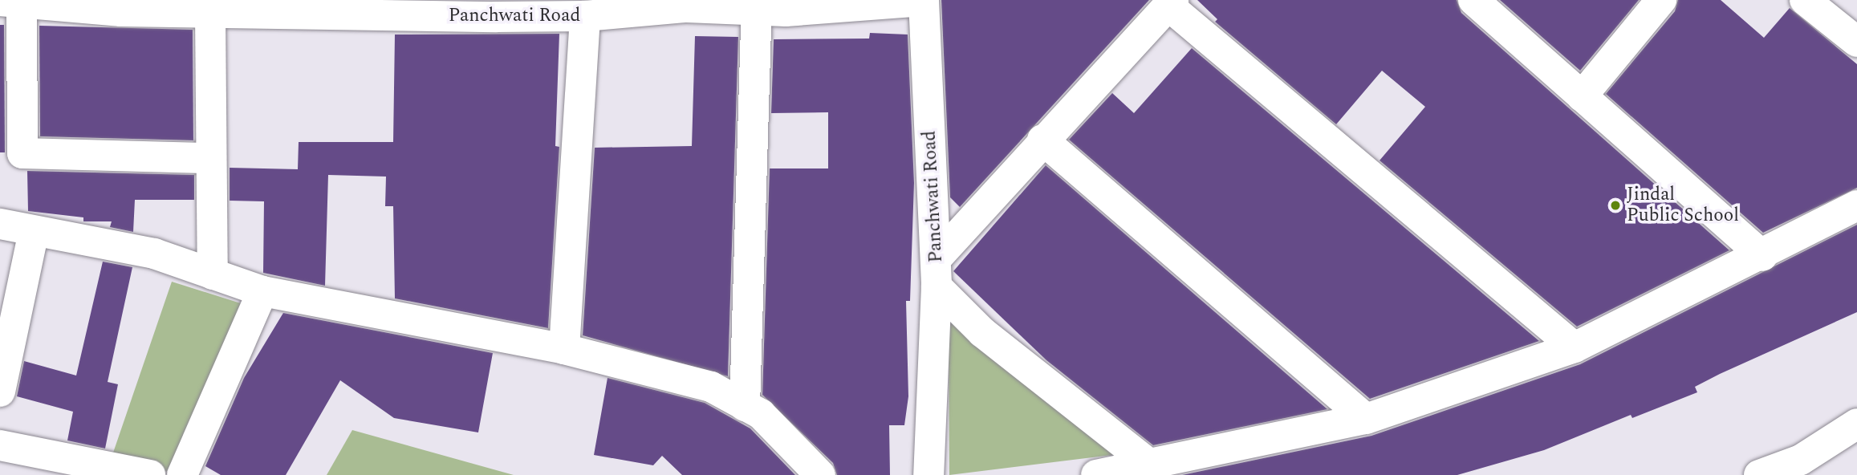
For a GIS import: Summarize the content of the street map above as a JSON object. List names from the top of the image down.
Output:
{
  "streets": {
    "street": ["Panchwati Road"]
  },
  "places": ["Jindal Public School"]
}
